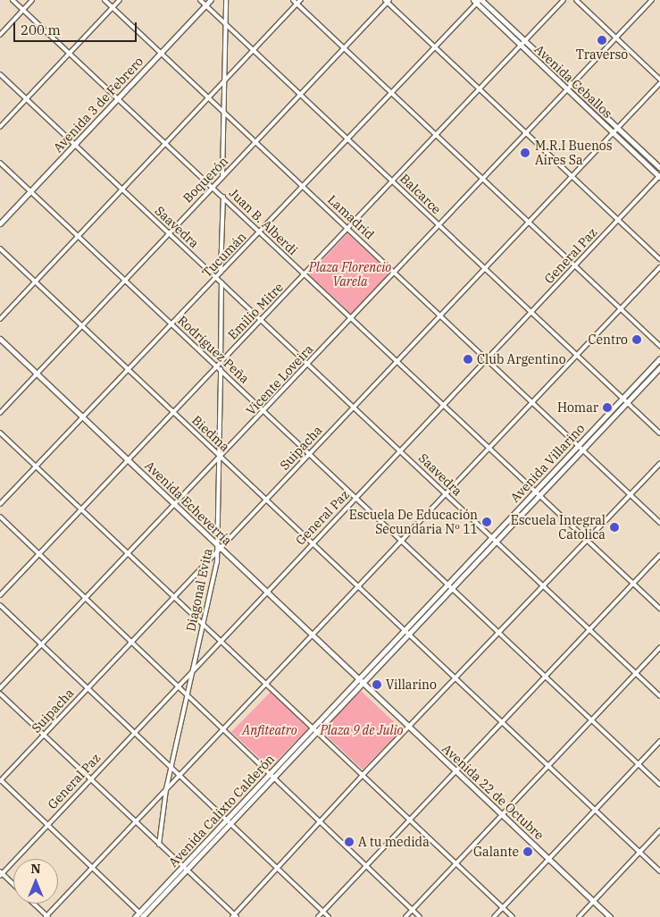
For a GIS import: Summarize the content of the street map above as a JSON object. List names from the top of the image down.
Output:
{
  "streets": {
    "main road": [
      "Avenida Ceballos",
      "Avenida 3 de Febrero",
      "Avenida Villarino",
      "Avenida Echeverría",
      "Avenida 22 de Octubre",
      "Avenida Calixto Calderón"
    ],
    "street": [
      "Boquerón",
      "Balcarce",
      "Lamadrid",
      "Juan B. Alberdi",
      "Saavedra",
      "Tucumán",
      "General Paz",
      "Emilio Mitre",
      "Rodríguez Peña",
      "Vicente Loveira",
      "Biedma",
      "Suipacha",
      "Diagonal Evita"
    ]
  },
  "crossings": [
    ["Avenida Ceballos", "Tucumán"],
    ["Avenida Ceballos", "General Paz"],
    ["Avenida Ceballos", "Emilio Mitre"],
    ["Avenida Ceballos", "Vicente Loveira"],
    ["Avenida Ceballos", "Suipacha"],
    ["Avenida 3 de Febrero", "Balcarce"],
    ["Avenida 3 de Febrero", "Lamadrid"],
    ["Avenida 3 de Febrero", "Juan B. Alberdi"],
    ["Avenida 3 de Febrero", "Saavedra"],
    ["Avenida 3 de Febrero", "Rodríguez Peña"],
    ["Boquerón", "Balcarce"],
    ["Boquerón", "Lamadrid"],
    ["Boquerón", "Juan B. Alberdi"],
    ["Boquerón", "Saavedra"],
    ["Boquerón", "Rodríguez Peña"],
    ["Boquerón", "Biedma"],
    ["Boquerón", "Avenida Echeverría"],
    ["Balcarce", "Tucumán"],
    ["Balcarce", "General Paz"],
    ["Balcarce", "Emilio Mitre"],
    ["Balcarce", "Vicente Loveira"],
    ["Balcarce", "Suipacha"],
    ["Balcarce", "Avenida Villarino"],
    ["Lamadrid", "Tucumán"],
    ["Lamadrid", "General Paz"],
    ["Lamadrid", "Emilio Mitre"],
    ["Lamadrid", "Vicente Loveira"],
    ["Lamadrid", "Suipacha"],
    ["Lamadrid", "Avenida Villarino"],
    ["Juan B. Alberdi", "Tucumán"],
    ["Juan B. Alberdi", "General Paz"],
    ["Juan B. Alberdi", "Emilio Mitre"],
    ["Juan B. Alberdi", "Vicente Loveira"],
    ["Juan B. Alberdi", "Suipacha"],
    ["Juan B. Alberdi", "Avenida Villarino"],
    ["Saavedra", "Tucumán"],
    ["Saavedra", "General Paz"],
    ["Saavedra", "Emilio Mitre"],
    ["Saavedra", "Vicente Loveira"],
    ["Saavedra", "Suipacha"],
    ["Saavedra", "Avenida Villarino"],
    ["Tucumán", "Rodríguez Peña"],
    ["Tucumán", "Biedma"],
    ["Tucumán", "Avenida Echeverría"],
    ["General Paz", "Rodríguez Peña"],
    ["General Paz", "Biedma"],
    ["General Paz", "Avenida Echeverría"],
    ["General Paz", "Diagonal Evita"],
    ["Emilio Mitre", "Rodríguez Peña"],
    ["Emilio Mitre", "Biedma"],
    ["Emilio Mitre", "Avenida Echeverría"],
    ["Emilio Mitre", "Diagonal Evita"],
    ["Rodríguez Peña", "Vicente Loveira"],
    ["Rodríguez Peña", "Suipacha"],
    ["Rodríguez Peña", "Avenida Villarino"],
    ["Rodríguez Peña", "Diagonal Evita"],
    ["Vicente Loveira", "Biedma"],
    ["Vicente Loveira", "Avenida Echeverría"],
    ["Vicente Loveira", "Diagonal Evita"],
    ["Biedma", "Suipacha"],
    ["Biedma", "Avenida Villarino"],
    ["Biedma", "Diagonal Evita"],
    ["Suipacha", "Avenida Echeverría"],
    ["Suipacha", "Diagonal Evita"],
    ["Avenida Villarino", "Avenida Echeverría"],
    ["Avenida Villarino", "Avenida 22 de Octubre"],
    ["Avenida Villarino", "Avenida Calixto Calderón"],
    ["Avenida Echeverría", "Diagonal Evita"],
    ["Avenida Echeverría", "Avenida 22 de Octubre"],
    ["Avenida Echeverría", "Avenida Calixto Calderón"],
    ["Avenida 22 de Octubre", "Avenida Calixto Calderón"]
  ],
  "parks": ["Plaza Florencio Varela", "Anfiteatro", "Plaza 9 de Julio"],
  "places": [
    "Traverso",
    "M.R.I Buenos Aires Sa",
    "Centro",
    "Club Argentino",
    "Homar",
    "Escuela De Educación Secundaria Nº 11",
    "Escuela Integral Catolica",
    "Villarino",
    "A tu medida",
    "Galante"
  ],
  "scale_bar": "200 m",
  "north": "top"
}
